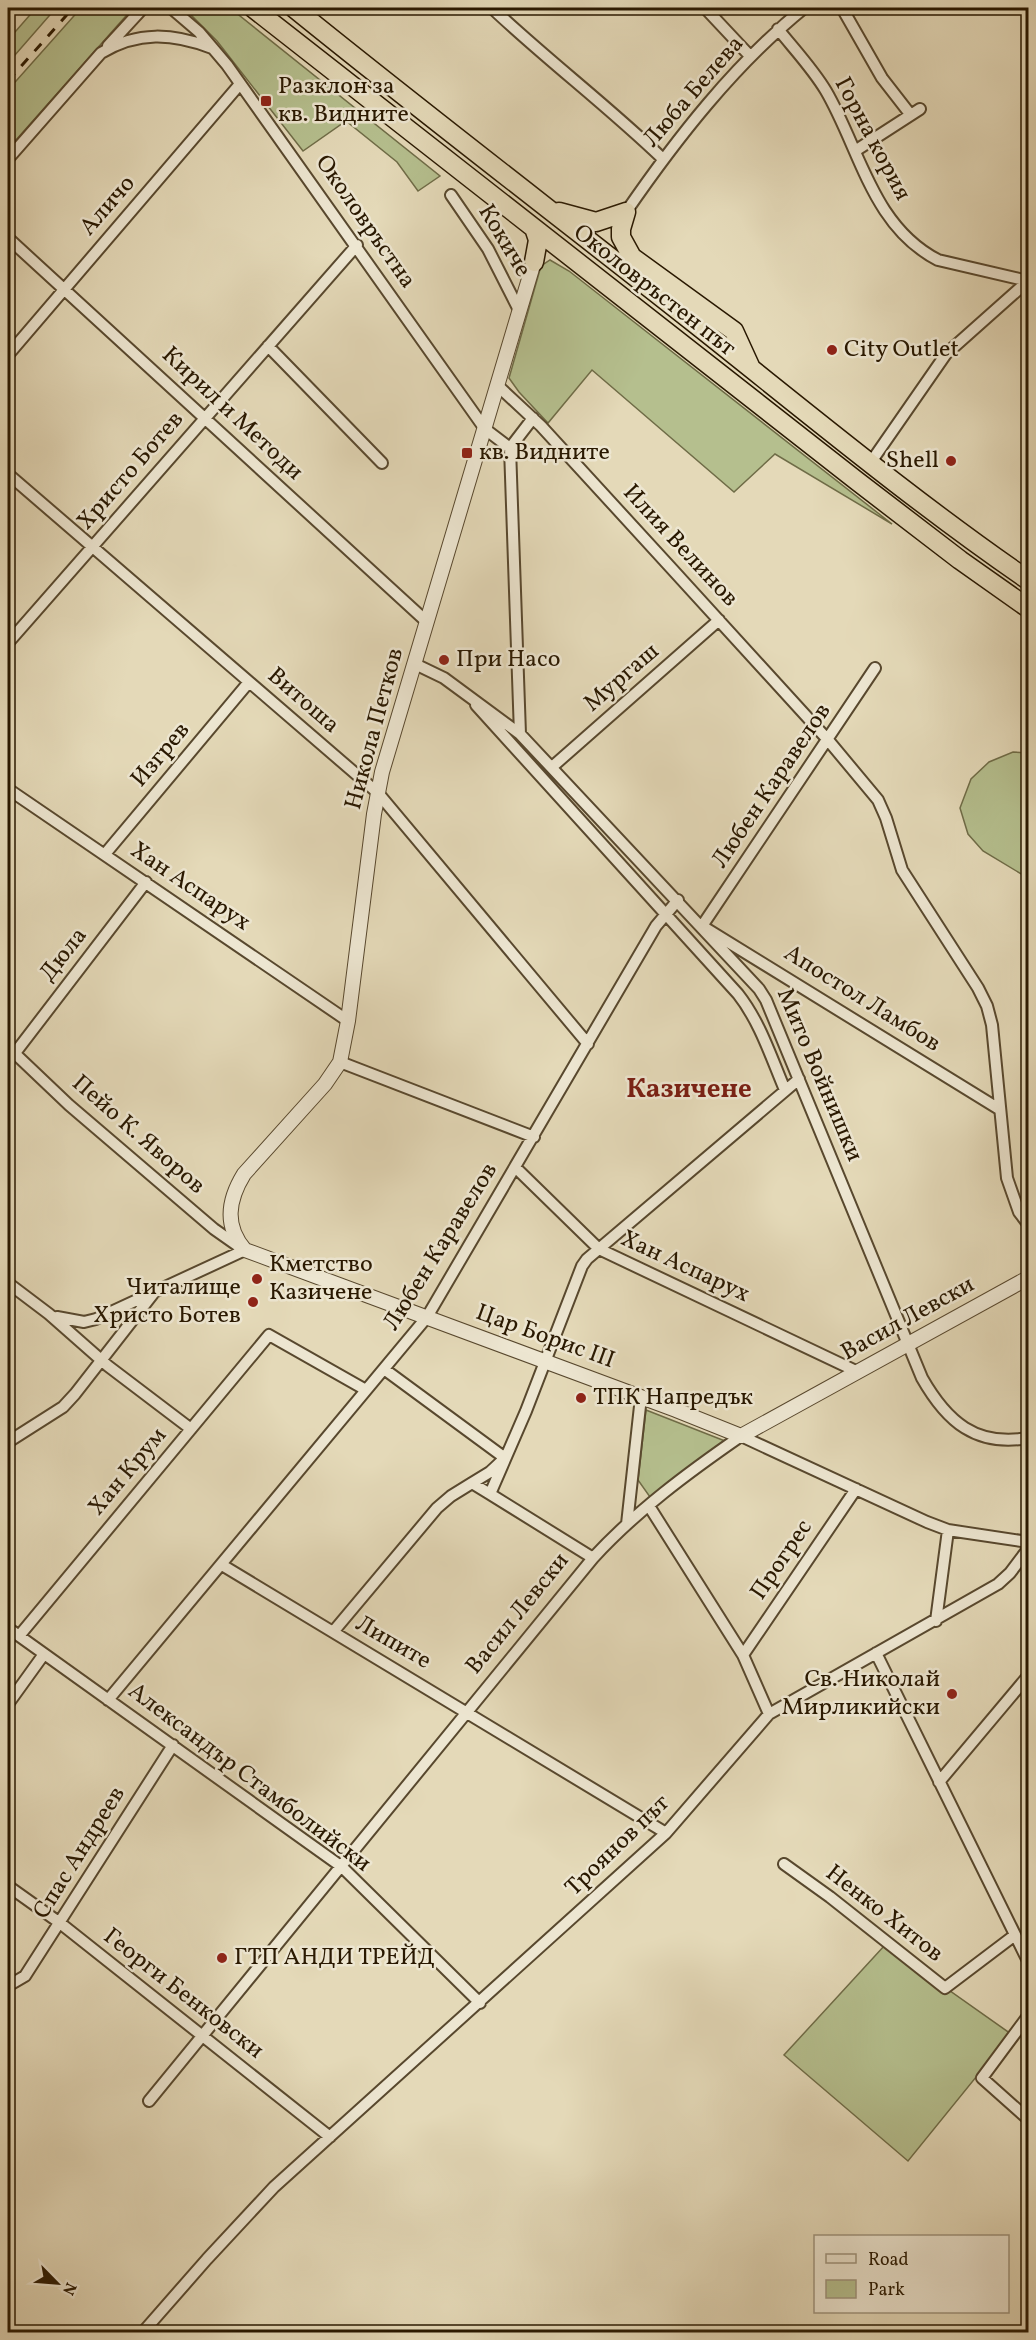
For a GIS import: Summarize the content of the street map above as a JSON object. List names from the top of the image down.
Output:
{
  "streets": {
    "highway": ["Околовръстен път"],
    "street": [
      "Люба Белева",
      "Горна кория",
      "Аличо",
      "Околовръстна",
      "Кокиче",
      "Кирил и Методи",
      "Христо Ботев",
      "Илия Велинов",
      "Мургаш",
      "Витоша",
      "Никола Петков",
      "Изгрев",
      "Любен Каравелов",
      "Хан Аспарух",
      "Дюла",
      "Апостол Ламбов",
      "Мито Войнишки",
      "Пейо К. Яворов",
      "Васил Левски",
      "Цар Борис III",
      "Хан Крум",
      "Прогрес",
      "Липите",
      "Александър Стамболийски",
      "Троянов път",
      "Спас Андреев",
      "Ненко Хитов",
      "Георги Бенковски"
    ]
  },
  "crossings": [
    ["Люба Белева", "Горна кория"],
    ["Аличо", "Околовръстна"],
    ["Аличо", "Кирил и Методи"],
    ["Околовръстна", "Христо Ботев"],
    ["Околовръстна", "Никола Петков"],
    ["Кокиче", "Никола Петков"],
    ["Кирил и Методи", "Христо Ботев"],
    ["Кирил и Методи", "Никола Петков"],
    ["Христо Ботев", "Витоша"],
    ["Илия Велинов", "Мургаш"],
    ["Илия Велинов", "Никола Петков"],
    ["Илия Велинов", "Любен Каравелов"],
    ["Илия Велинов", "Апостол Ламбов"],
    ["Мургаш", "Мито Войнишки"],
    ["Витоша", "Никола Петков"],
    ["Витоша", "Изгрев"],
    ["Витоша", "Любен Каравелов"],
    ["Никола Петков", "Хан Аспарух"],
    ["Никола Петков", "Мито Войнишки"],
    ["Никола Петков", "Пейо К. Яворов"],
    ["Никола Петков", "Цар Борис III"],
    ["Изгрев", "Хан Аспарух"],
    ["Любен Каравелов", "Хан Аспарух"],
    ["Любен Каравелов", "Апостол Ламбов"],
    ["Любен Каравелов", "Мито Войнишки"],
    ["Любен Каравелов", "Цар Борис III"],
    ["Любен Каравелов", "Хан Крум"],
    ["Любен Каравелов", "Липите"],
    ["Любен Каравелов", "Александър Стамболийски"],
    ["Хан Аспарух", "Дюла"],
    ["Хан Аспарух", "Васил Левски"],
    ["Дюла", "Пейо К. Яворов"],
    ["Апостол Ламбов", "Мито Войнишки"],
    ["Мито Войнишки", "Васил Левски"],
    ["Пейо К. Яворов", "Цар Борис III"],
    ["Васил Левски", "Цар Борис III"],
    ["Васил Левски", "Липите"],
    ["Васил Левски", "Александър Стамболийски"],
    ["Васил Левски", "Георги Бенковски"],
    ["Цар Борис III", "Прогрес"],
    ["Хан Крум", "Александър Стамболийски"],
    ["Липите", "Троянов път"],
    ["Александър Стамболийски", "Троянов път"],
    ["Александър Стамболийски", "Спас Андреев"],
    ["Троянов път", "Георги Бенковски"],
    ["Спас Андреев", "Георги Бенковски"]
  ],
  "districts": ["Казичене"],
  "places": {
    "transit": ["Разклон за кв. Видните", "кв. Видните"],
    "other": [
      "City Outlet",
      "Shell",
      "При Насо",
      "Кметство Казичене",
      "Читалище Христо Ботев",
      "ТПК Напредък",
      "Св. Николай Мирликийски",
      "ГТП АНДИ ТРЕЙД"
    ]
  },
  "legend": ["Road", "Park"],
  "north": "bottom right"
}
